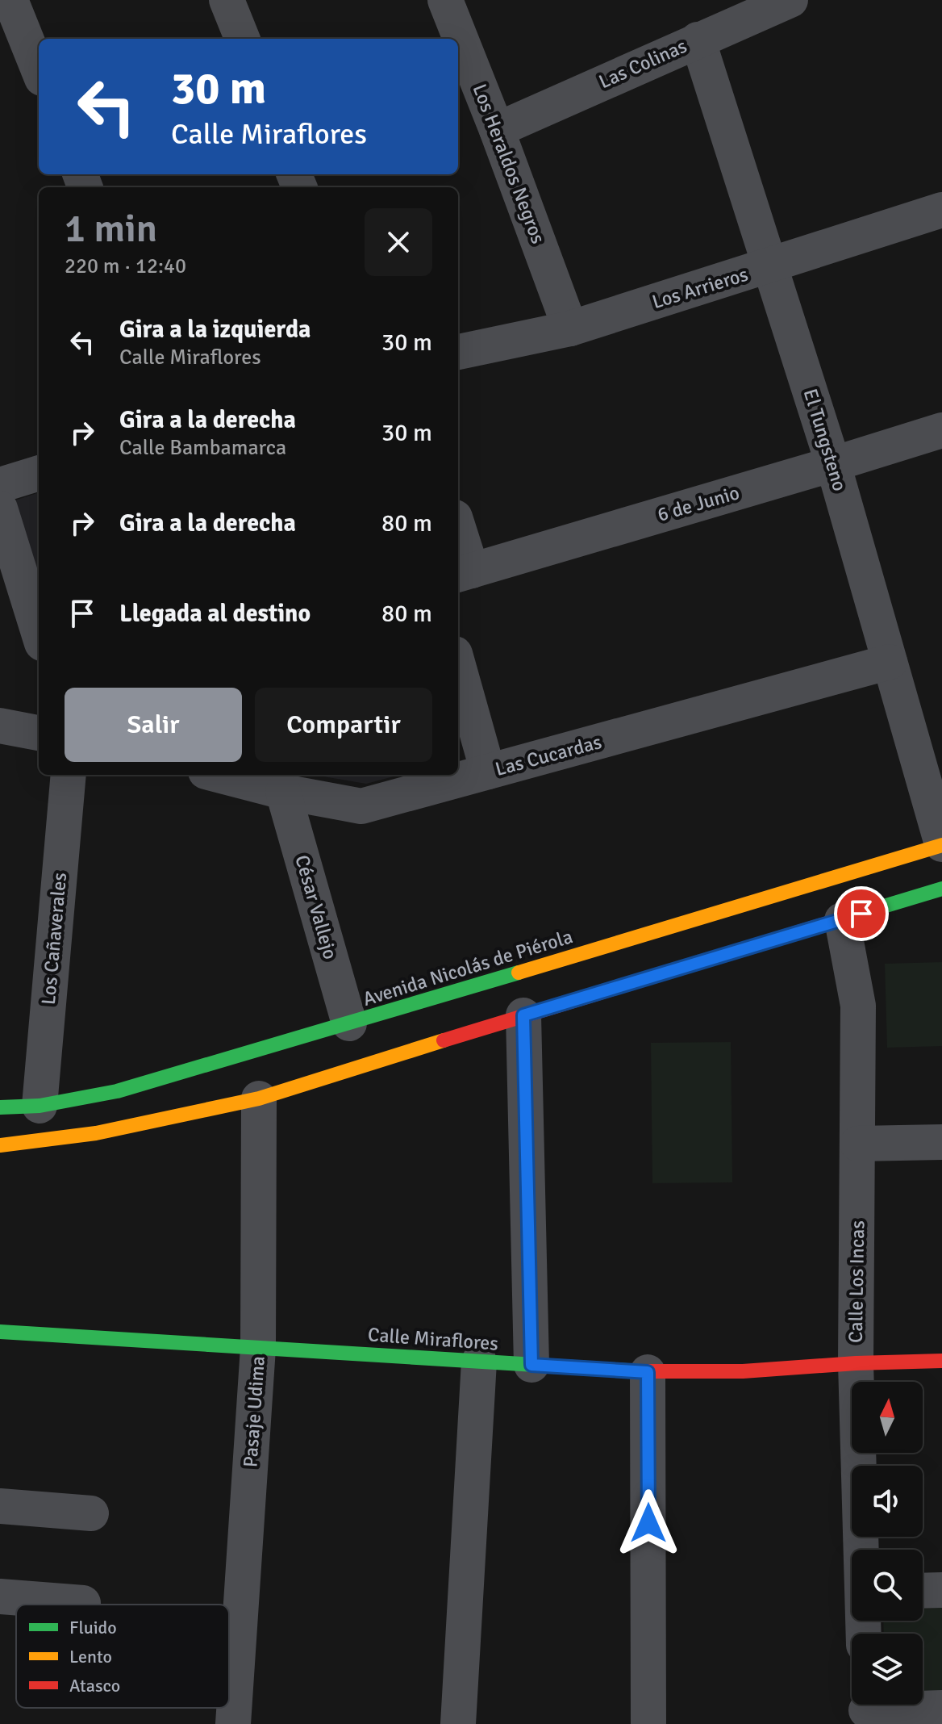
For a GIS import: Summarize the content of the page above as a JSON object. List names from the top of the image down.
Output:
{
  "streets": {
    "street": [
      "Las Colinas",
      "Los Heraldos Negros",
      "Los Arrieros",
      "El Tungsteno",
      "6 de Junio",
      "Las Cucardas",
      "César Vallejo",
      "Los Cañaverales",
      "Avenida Nicolás de Piérola",
      "Calle Los Incas",
      "Calle Miraflores",
      "Pasaje Udima"
    ]
  },
  "crossings": [
    ["Las Colinas", "Los Heraldos Negros"],
    ["Las Colinas", "El Tungsteno"],
    ["Los Heraldos Negros", "Los Arrieros"],
    ["Los Arrieros", "El Tungsteno"],
    ["El Tungsteno", "6 de Junio"],
    ["El Tungsteno", "Las Cucardas"],
    ["El Tungsteno", "Avenida Nicolás de Piérola"],
    ["Las Cucardas", "César Vallejo"],
    ["César Vallejo", "Avenida Nicolás de Piérola"],
    ["Los Cañaverales", "Avenida Nicolás de Piérola"],
    ["Calle Los Incas", "Calle Miraflores"],
    ["Calle Miraflores", "Pasaje Udima"]
  ],
  "legend": ["Fluido", "Lento", "Atasco"],
  "north": "top",
  "page": {
    "turn": ["30 m", "Calle Miraflores"],
    "heading": ["1 min", "220 m · 12:40"],
    "list": [
      {
        "name": "Gira a la izquierda",
        "note": "Calle Miraflores",
        "value": "30 m"
      },
      {
        "name": "Gira a la derecha",
        "note": "Calle Bambamarca",
        "value": "30 m"
      },
      {
        "name": "Gira a la derecha",
        "value": "80 m"
      },
      {
        "name": "Llegada al destino",
        "value": "80 m"
      }
    ],
    "buttons": ["Salir", "Compartir"]
  }
}
